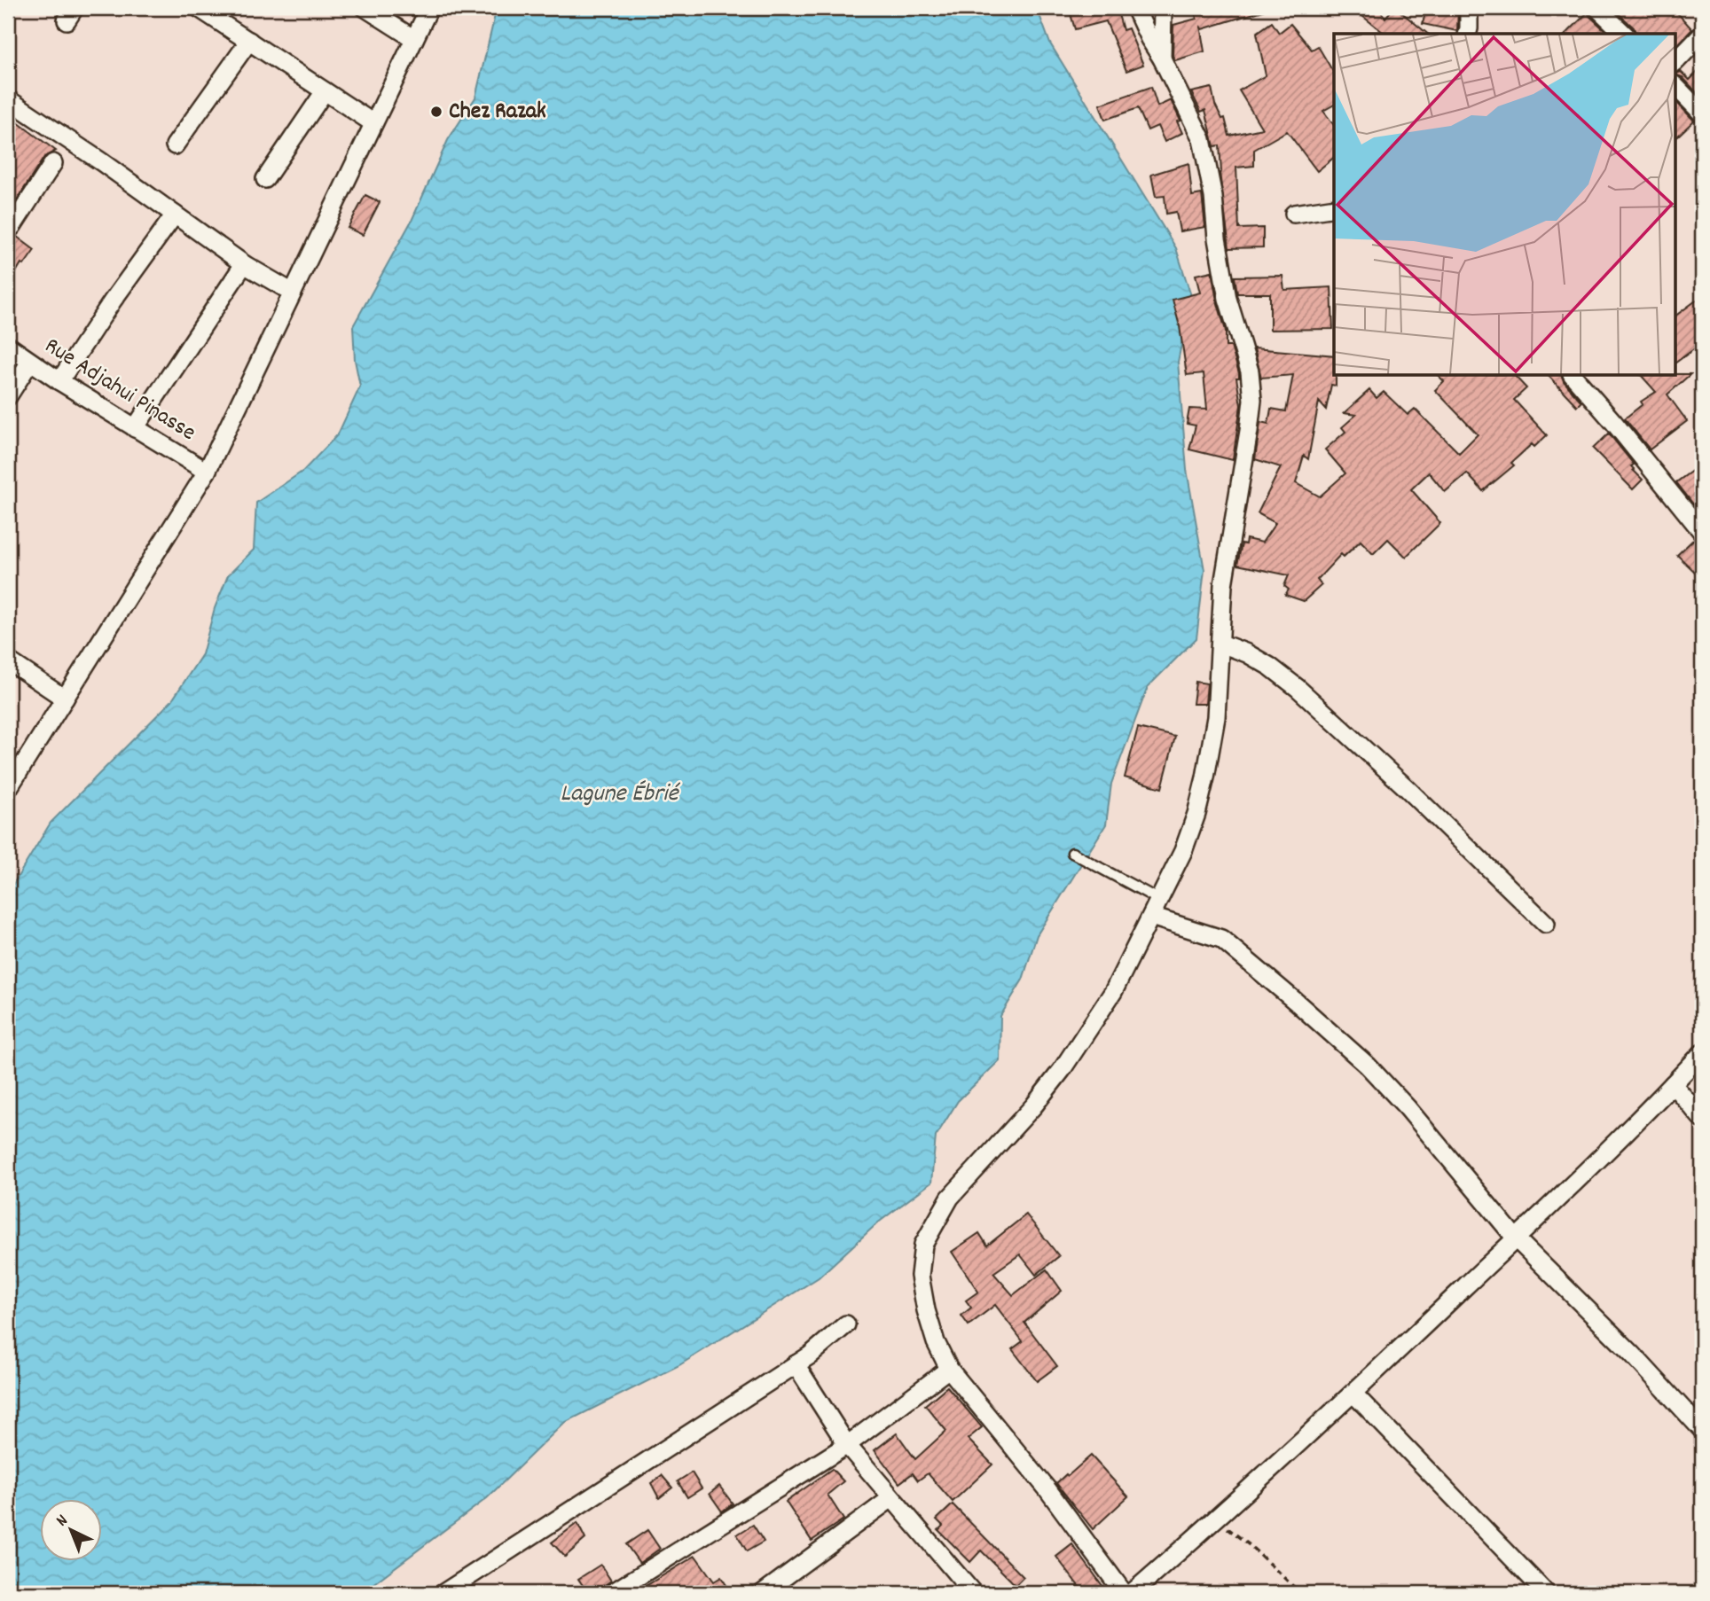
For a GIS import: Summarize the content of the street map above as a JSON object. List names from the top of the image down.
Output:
{
  "streets": {
    "street": ["Rue Adjahui Pinasse"]
  },
  "water": ["Lagune Ébrié"],
  "places": ["Chez Razak"],
  "north": "top left"
}
